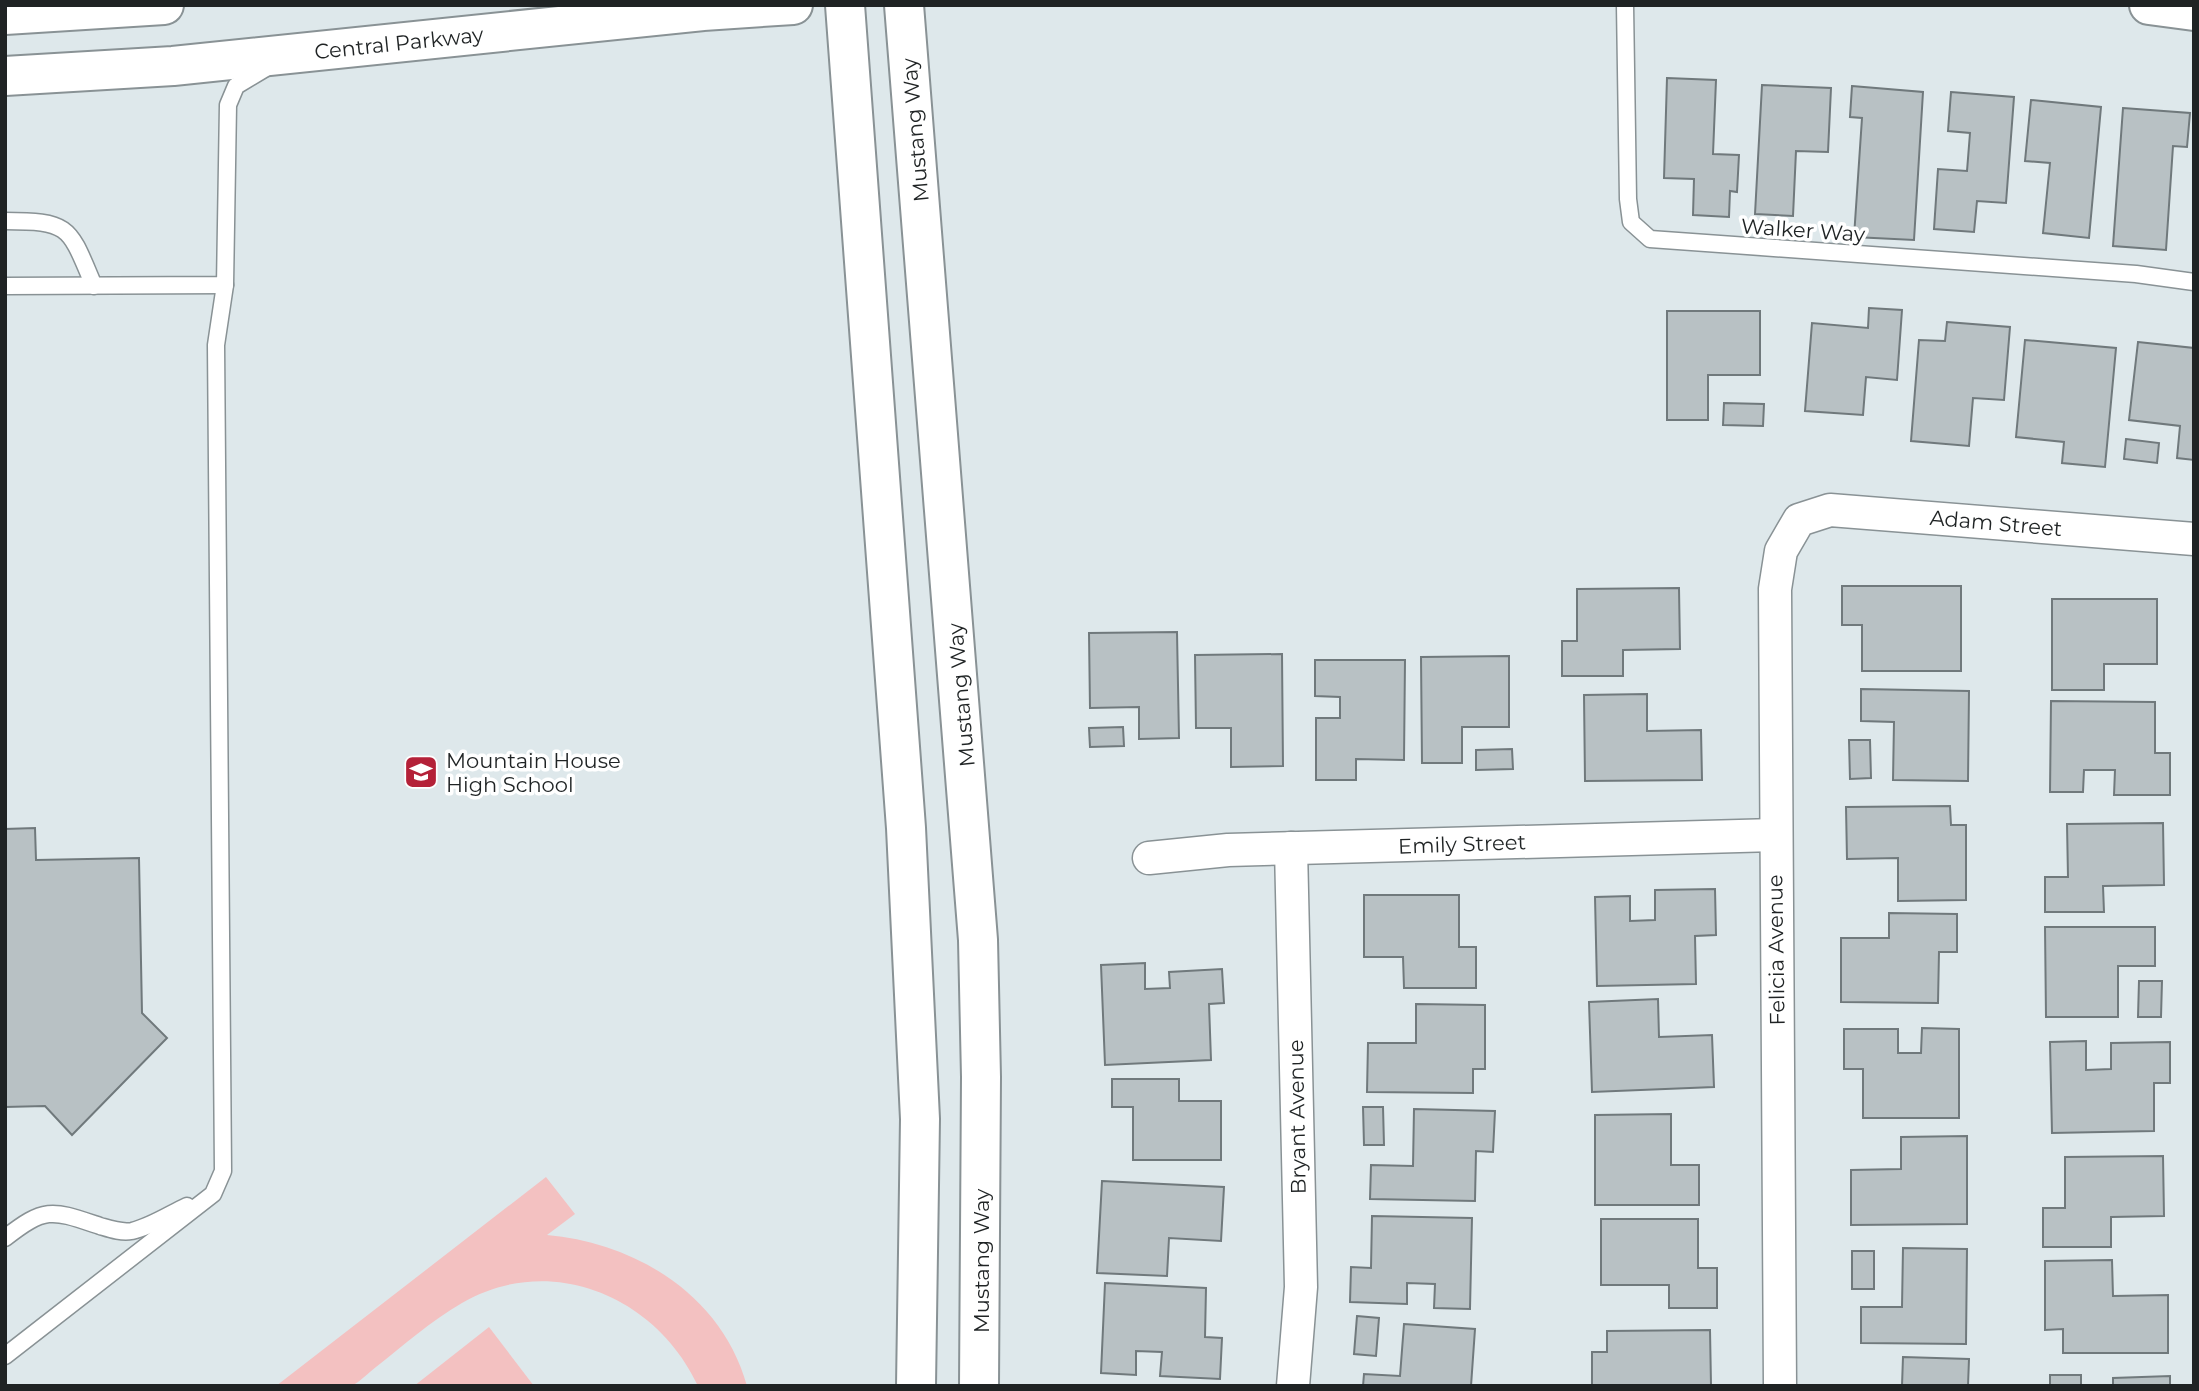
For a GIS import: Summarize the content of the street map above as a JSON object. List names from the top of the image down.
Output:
{
  "streets": {
    "street": [
      "Central Parkway",
      "Mustang Way",
      "Adam Street",
      "Emily Street",
      "Felicia Avenue",
      "Bryant Avenue"
    ],
    "lane": ["Walker Way"]
  },
  "crossings": [
    ["Adam Street", "Felicia Avenue"],
    ["Emily Street", "Felicia Avenue"],
    ["Emily Street", "Bryant Avenue"]
  ],
  "places": {
    "school or university": ["Mountain House High School"]
  }
}
